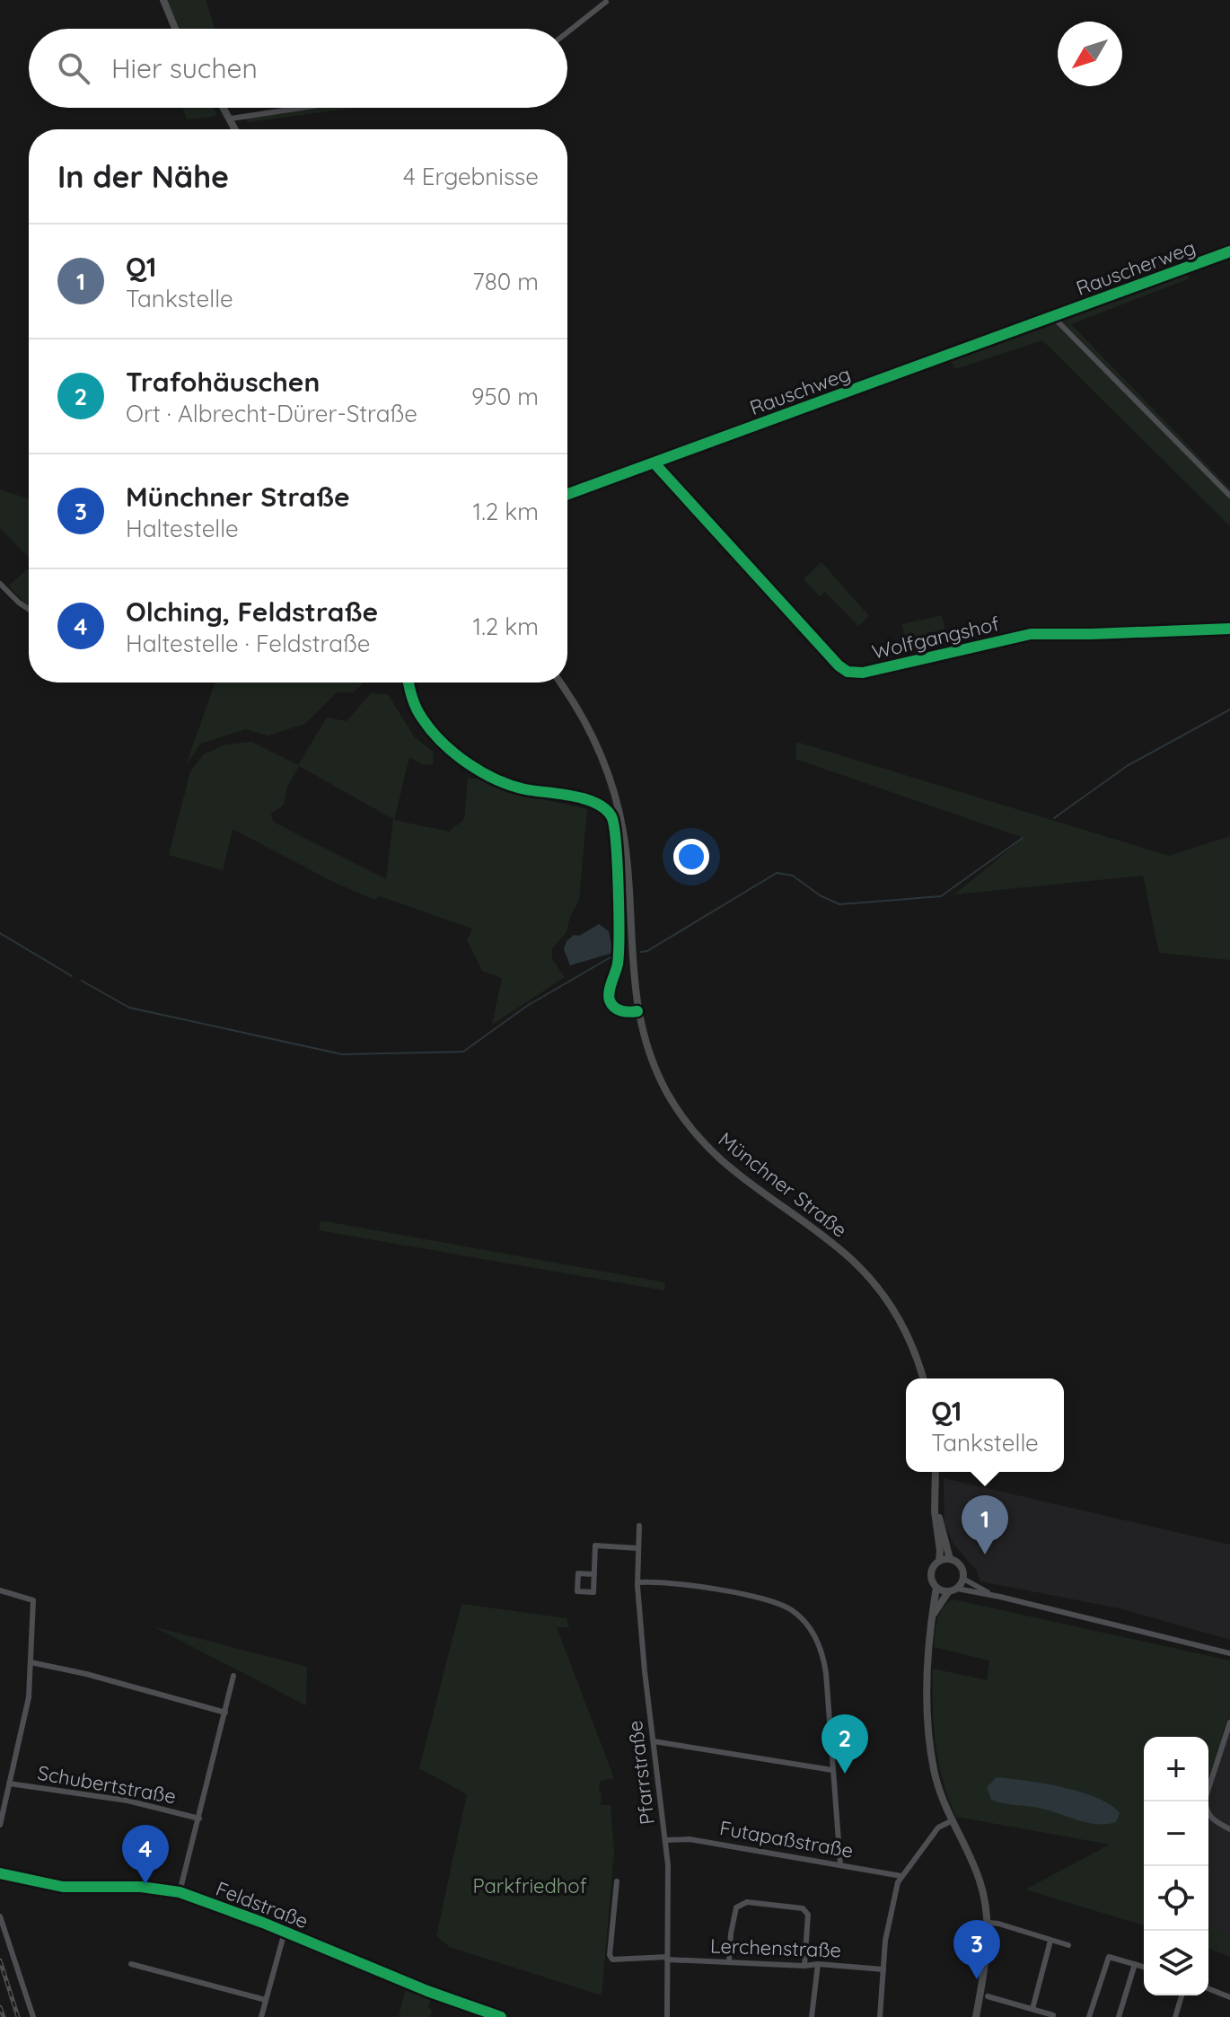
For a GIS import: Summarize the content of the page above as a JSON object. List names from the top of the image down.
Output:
{
  "streets": {
    "main road": ["Münchner Straße"],
    "street": [
      "Rauscherweg",
      "Rauschweg",
      "Wolfgangshof",
      "Pfarrstraße",
      "Schubertstraße",
      "Futapaßstraße",
      "Feldstraße",
      "Lerchenstraße"
    ]
  },
  "crossings": [
    ["Rauscherweg", "Rauschweg"],
    ["Rauschweg", "Wolfgangshof"],
    ["Pfarrstraße", "Futapaßstraße"],
    ["Pfarrstraße", "Lerchenstraße"]
  ],
  "parks": ["Parkfriedhof"],
  "north": "bottom left",
  "page": {
    "search": "Hier suchen",
    "heading": ["In der Nähe", "4 Ergebnisse"],
    "list": [
      {
        "mark": "1",
        "name": "Q1",
        "note": "Tankstelle",
        "value": "780 m"
      },
      {
        "mark": "2",
        "name": "Trafohäuschen",
        "note": "Ort · Albrecht-Dürer-Straße",
        "value": "950 m"
      },
      {
        "mark": "3",
        "name": "Münchner Straße",
        "note": "Haltestelle",
        "value": "1.2 km"
      },
      {
        "mark": "4",
        "name": "Olching, Feldstraße",
        "note": "Haltestelle · Feldstraße",
        "value": "1.2 km"
      }
    ],
    "popup": ["Q1", "Tankstelle"],
    "pins": [
      "1",
      "2",
      "4",
      "3"
    ],
    "map_buttons": ["+", "−"]
  }
}
